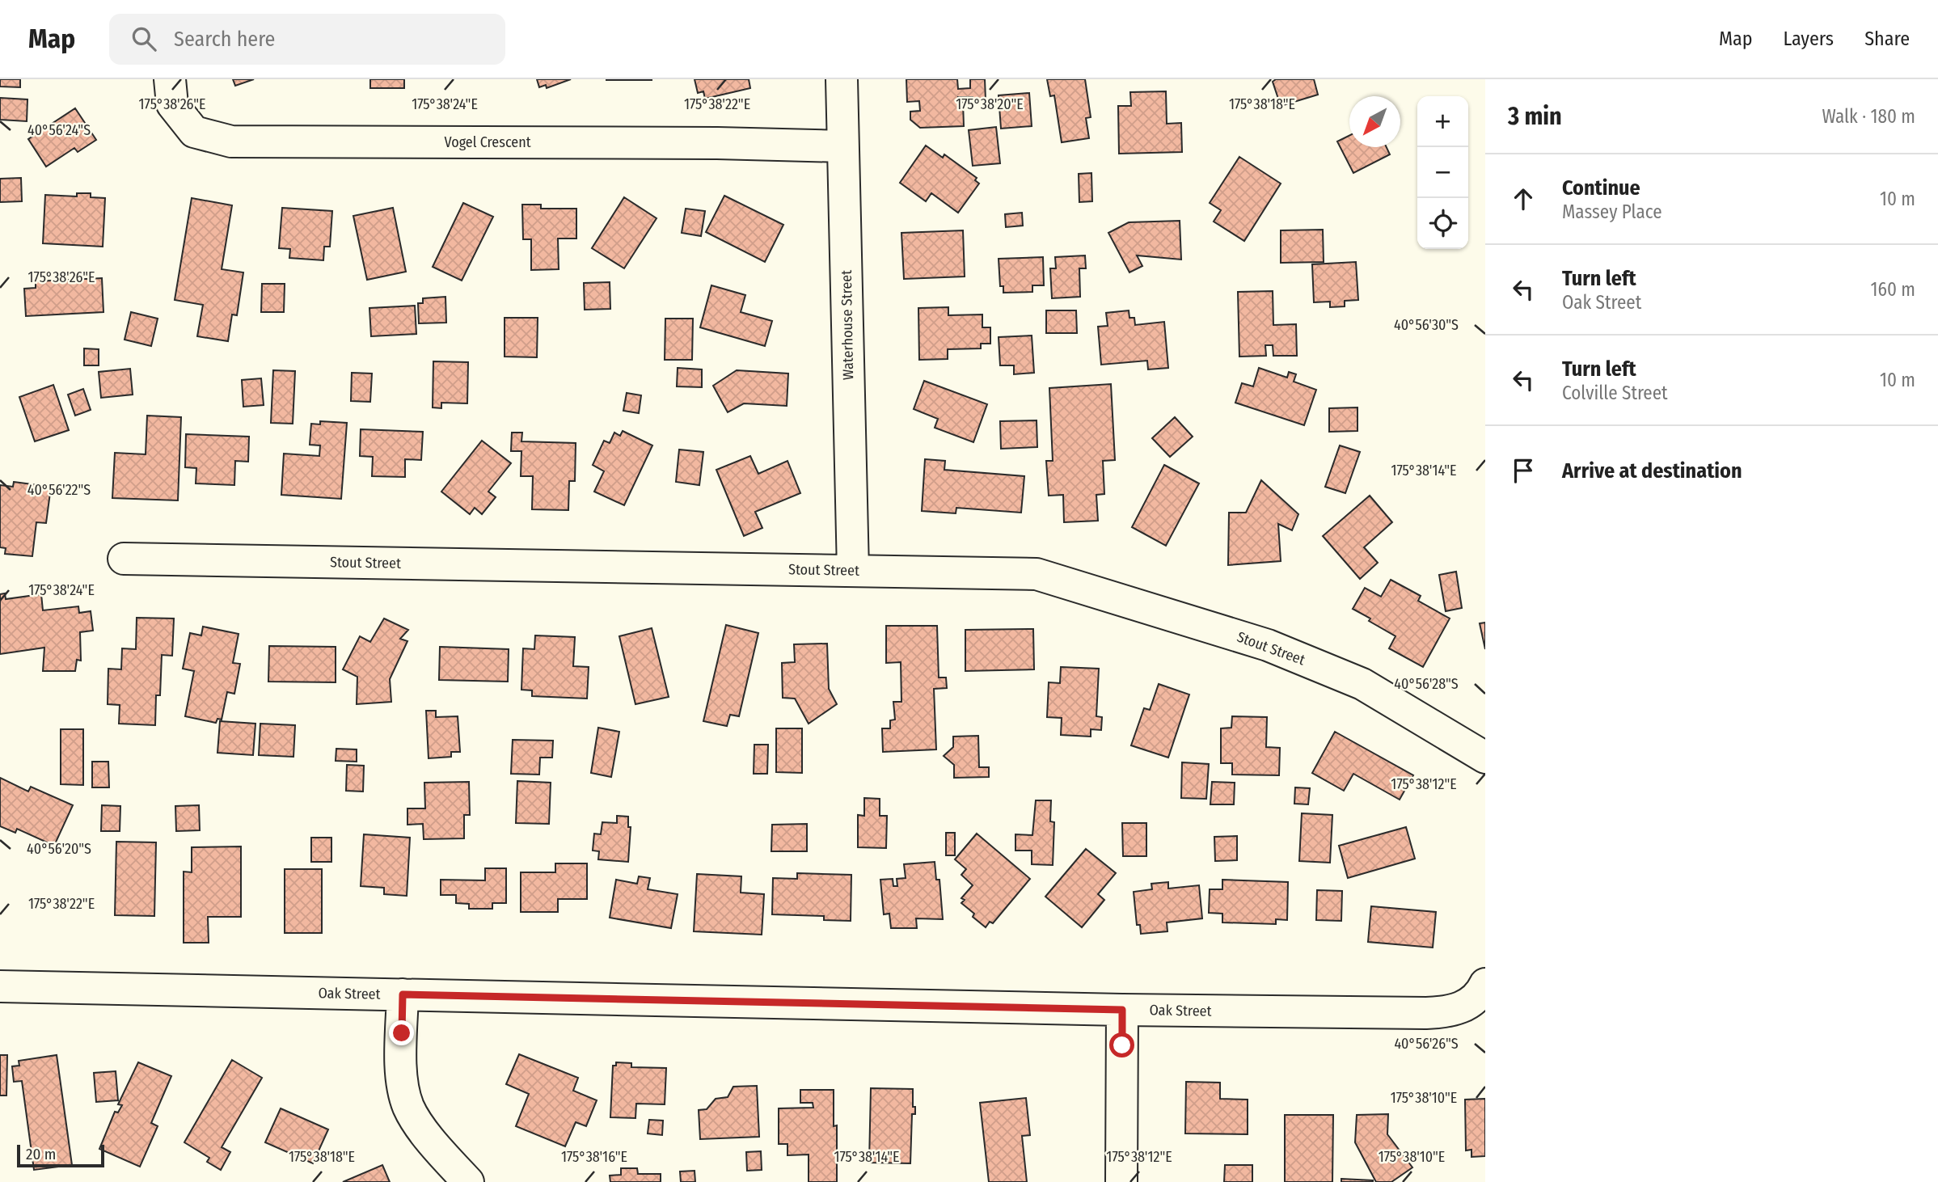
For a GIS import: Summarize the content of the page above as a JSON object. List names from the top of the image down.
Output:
{
  "streets": {
    "street": [
      "Vogel Crescent",
      "Waterhouse Street",
      "Stout Street",
      "Oak Street"
    ]
  },
  "crossings": [
    ["Vogel Crescent", "Waterhouse Street"],
    ["Waterhouse Street", "Stout Street"]
  ],
  "scale_bar": "20 m",
  "north": "bottom left",
  "page": {
    "header": "Map",
    "search": "Search here",
    "nav": ["Map", "Layers", "Share"],
    "heading": ["3 min", "Walk · 180 m"],
    "map_buttons": ["+", "−"],
    "list": [
      ["Continue", "Massey Place", "10 m"],
      ["Turn left", "Oak Street", "160 m"],
      ["Turn left", "Colville Street", "10 m"],
      "Arrive at destination"
    ],
    "scale": "20 m"
  },
  "coordinates": [
    "175°38'26\"E",
    "175°38'24\"E",
    "175°38'22\"E",
    "175°38'20\"E",
    "175°38'18\"E",
    "40°56'24\"S",
    "40°56'30\"S",
    "175°38'14\"E",
    "40°56'22\"S",
    "40°56'28\"S",
    "175°38'12\"E",
    "40°56'20\"S",
    "40°56'26\"S",
    "175°38'10\"E",
    "175°38'16\"E"
  ]
}
